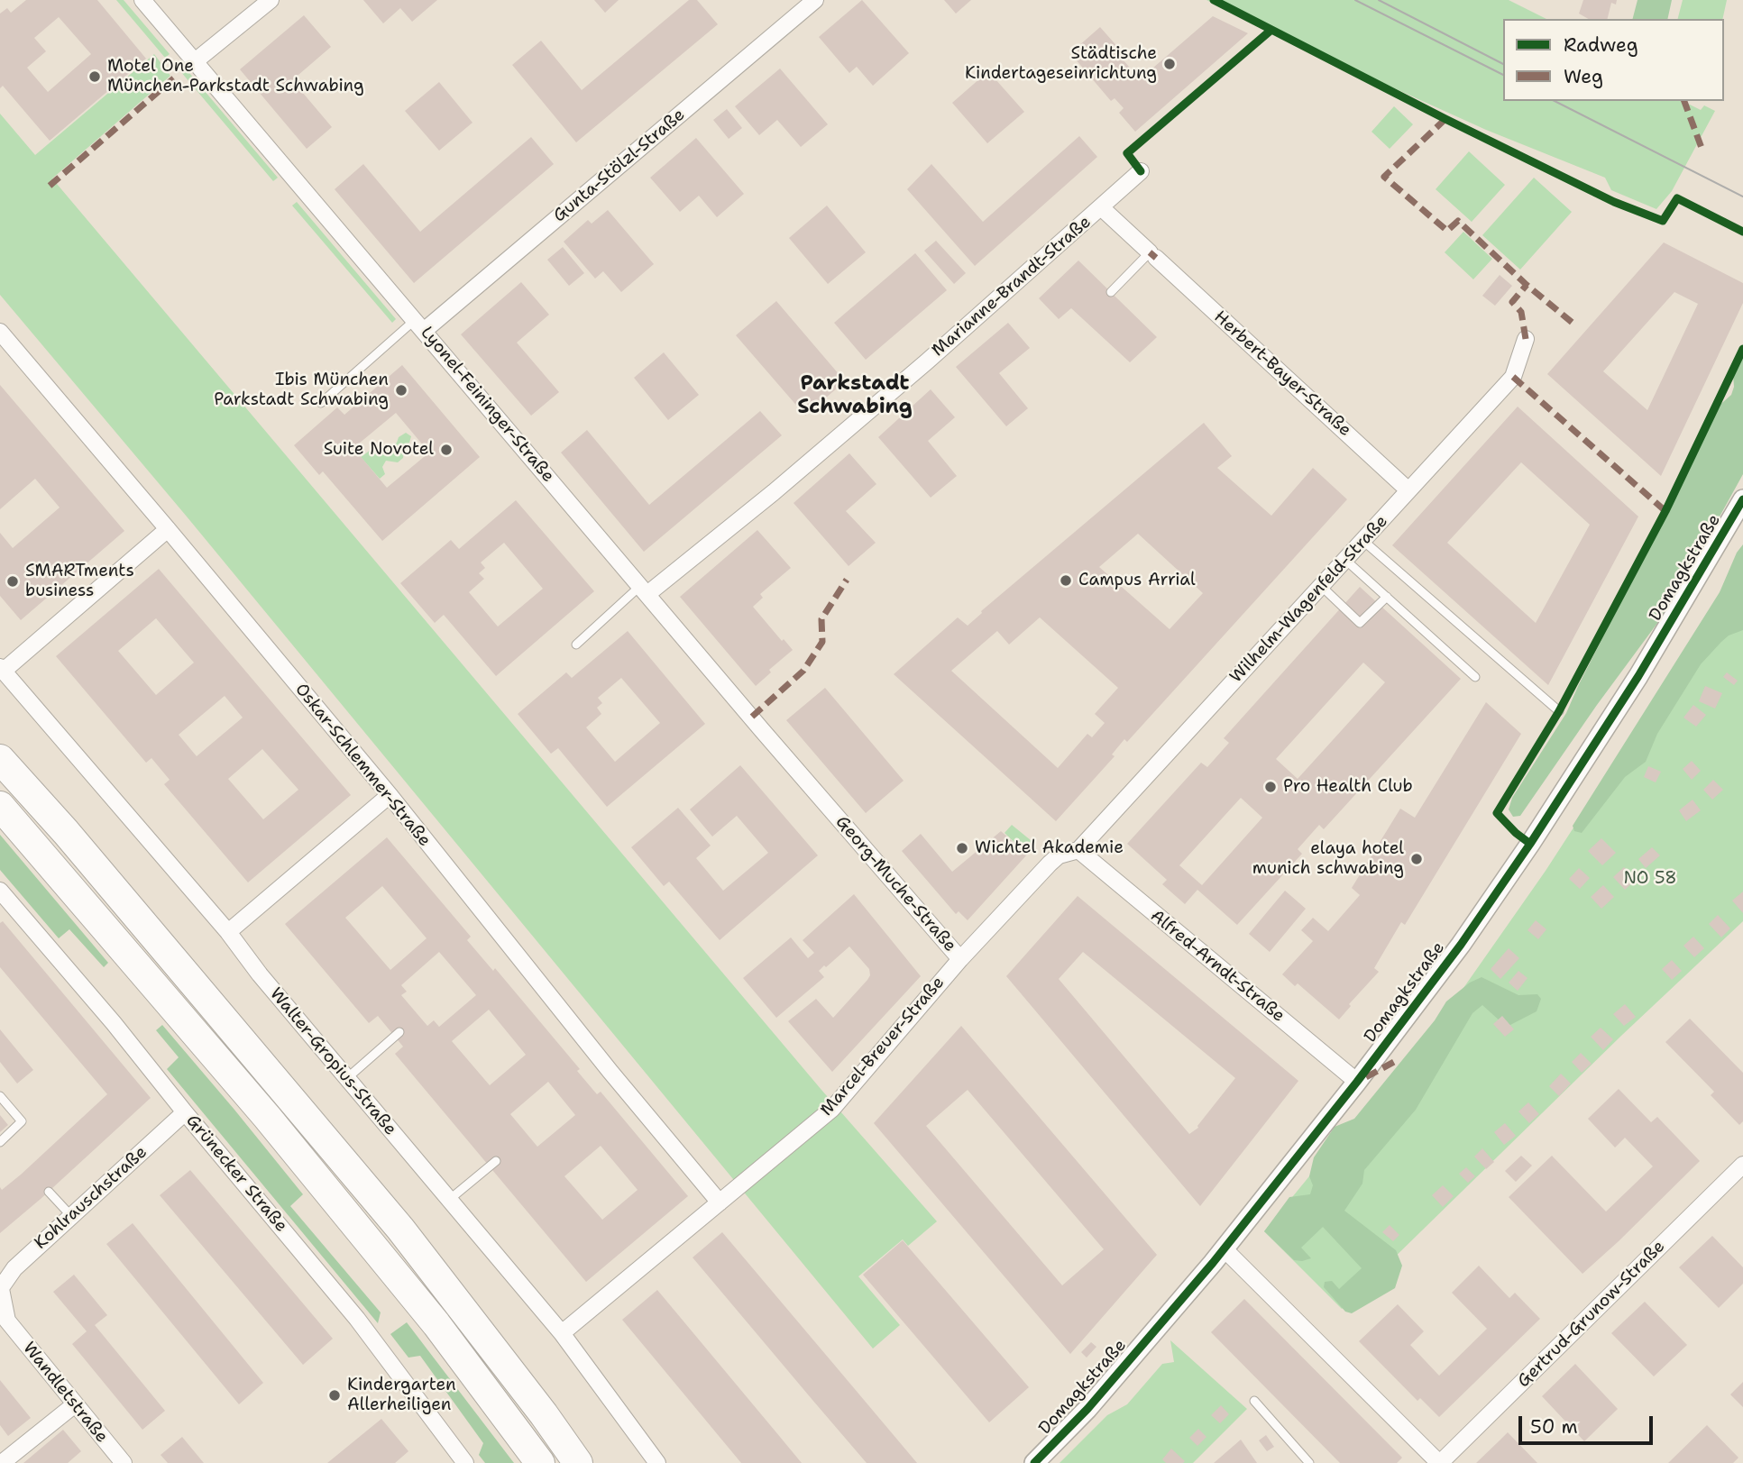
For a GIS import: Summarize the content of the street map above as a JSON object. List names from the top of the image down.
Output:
{
  "streets": {
    "street": [
      "Gunta-Stölzl-Straße",
      "Marianne-Brandt-Straße",
      "Herbert-Bayer-Straße",
      "Lyonel-Feininger-Straße",
      "Domagkstraße",
      "Wilhelm-Wagenfeld-Straße",
      "Oskar-Schlemmer-Straße",
      "Georg-Muche-Straße",
      "Alfred-Arndt-Straße",
      "Marcel-Breuer-Straße",
      "Walter-Gropius-Straße",
      "Grünecker Straße",
      "Kohlrauschstraße",
      "Gertrud-Grunow-Straße",
      "Wandletstraße"
    ]
  },
  "crossings": [
    ["Gunta-Stölzl-Straße", "Lyonel-Feininger-Straße"],
    ["Marianne-Brandt-Straße", "Herbert-Bayer-Straße"],
    ["Marianne-Brandt-Straße", "Lyonel-Feininger-Straße"],
    ["Herbert-Bayer-Straße", "Wilhelm-Wagenfeld-Straße"],
    ["Lyonel-Feininger-Straße", "Georg-Muche-Straße"],
    ["Domagkstraße", "Alfred-Arndt-Straße"],
    ["Domagkstraße", "Gertrud-Grunow-Straße"],
    ["Wilhelm-Wagenfeld-Straße", "Alfred-Arndt-Straße"],
    ["Wilhelm-Wagenfeld-Straße", "Marcel-Breuer-Straße"],
    ["Oskar-Schlemmer-Straße", "Marcel-Breuer-Straße"],
    ["Georg-Muche-Straße", "Marcel-Breuer-Straße"],
    ["Alfred-Arndt-Straße", "Marcel-Breuer-Straße"],
    ["Marcel-Breuer-Straße", "Walter-Gropius-Straße"],
    ["Grünecker Straße", "Kohlrauschstraße"],
    ["Kohlrauschstraße", "Wandletstraße"]
  ],
  "districts": ["Parkstadt Schwabing"],
  "parks": ["NO 58"],
  "places": [
    "Städtische Kindertageseinrichtung",
    "Motel One München-Parkstadt Schwabing",
    "Ibis München Parkstadt Schwabing",
    "Suite Novotel",
    "Campus Arrial",
    "SMARTments business",
    "Pro Health Club",
    "Wichtel Akademie",
    "elaya hotel munich schwabing",
    "Kindergarten Allerheiligen"
  ],
  "legend": ["Radweg", "Weg"],
  "scale_bar": "50 m"
}
